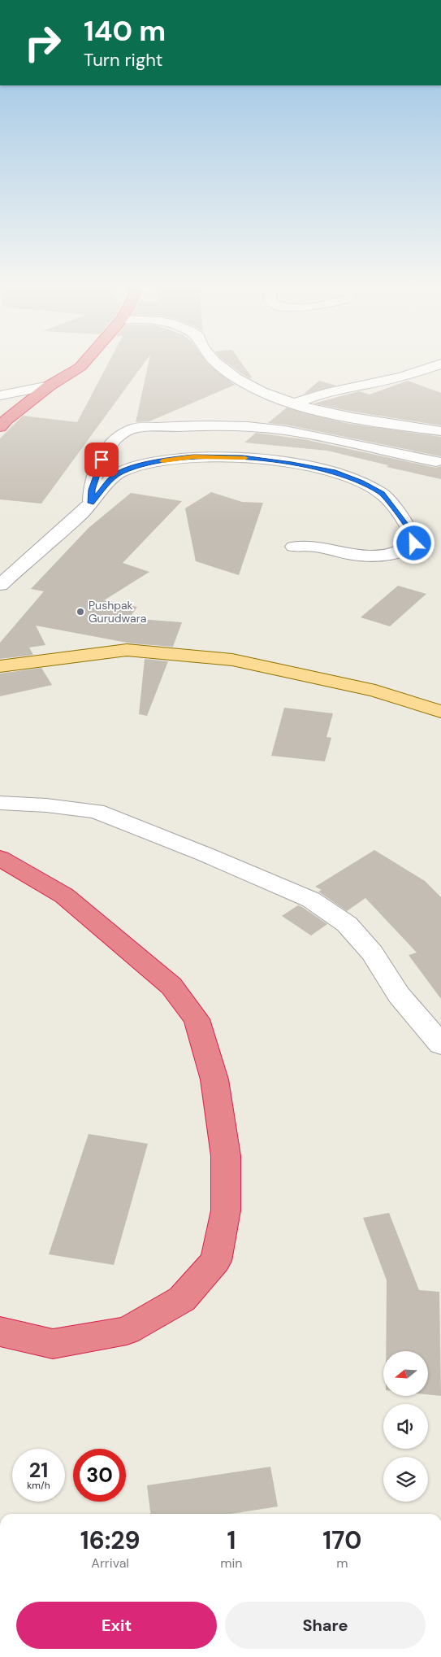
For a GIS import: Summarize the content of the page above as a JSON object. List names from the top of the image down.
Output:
{
  "places": ["Pushpak Gurudwara"],
  "north": "left",
  "page": {
    "turn": ["140 m", "Turn right"],
    "speed": "21 km/h",
    "limit": "30",
    "eta": [
      "16:29",
      "Arrival",
      "1",
      "min",
      "170",
      "m"
    ],
    "buttons": ["Exit", "Share"]
  }
}
